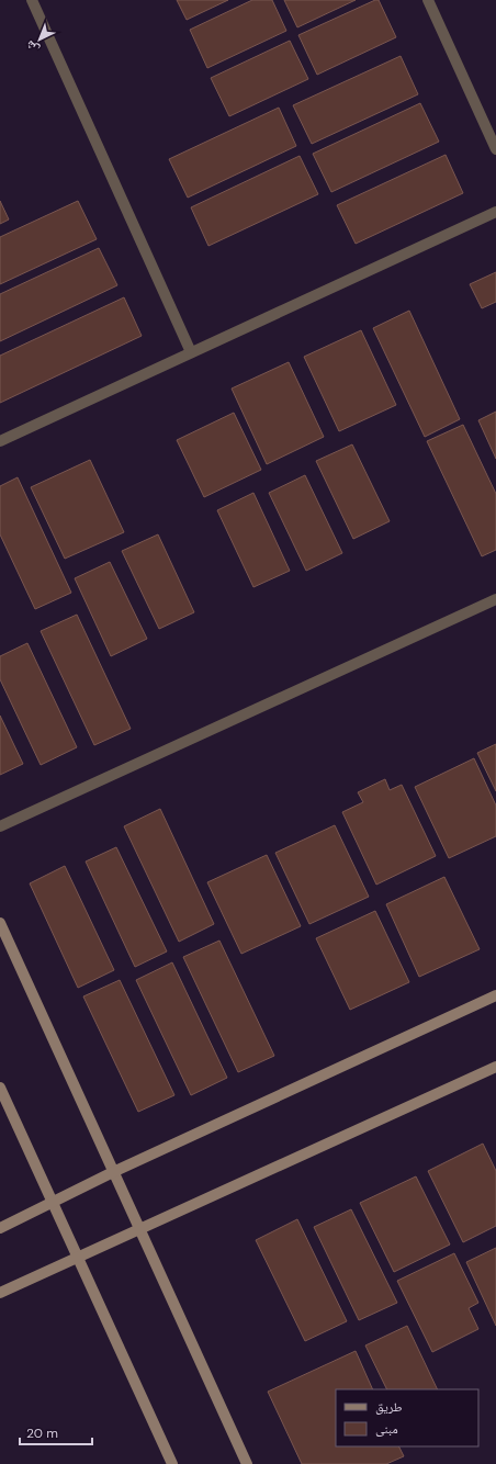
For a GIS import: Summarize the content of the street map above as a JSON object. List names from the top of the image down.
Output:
{
  "legend": ["طريق", "مبنى"],
  "scale_bar": "20 m",
  "north": "bottom left"
}
